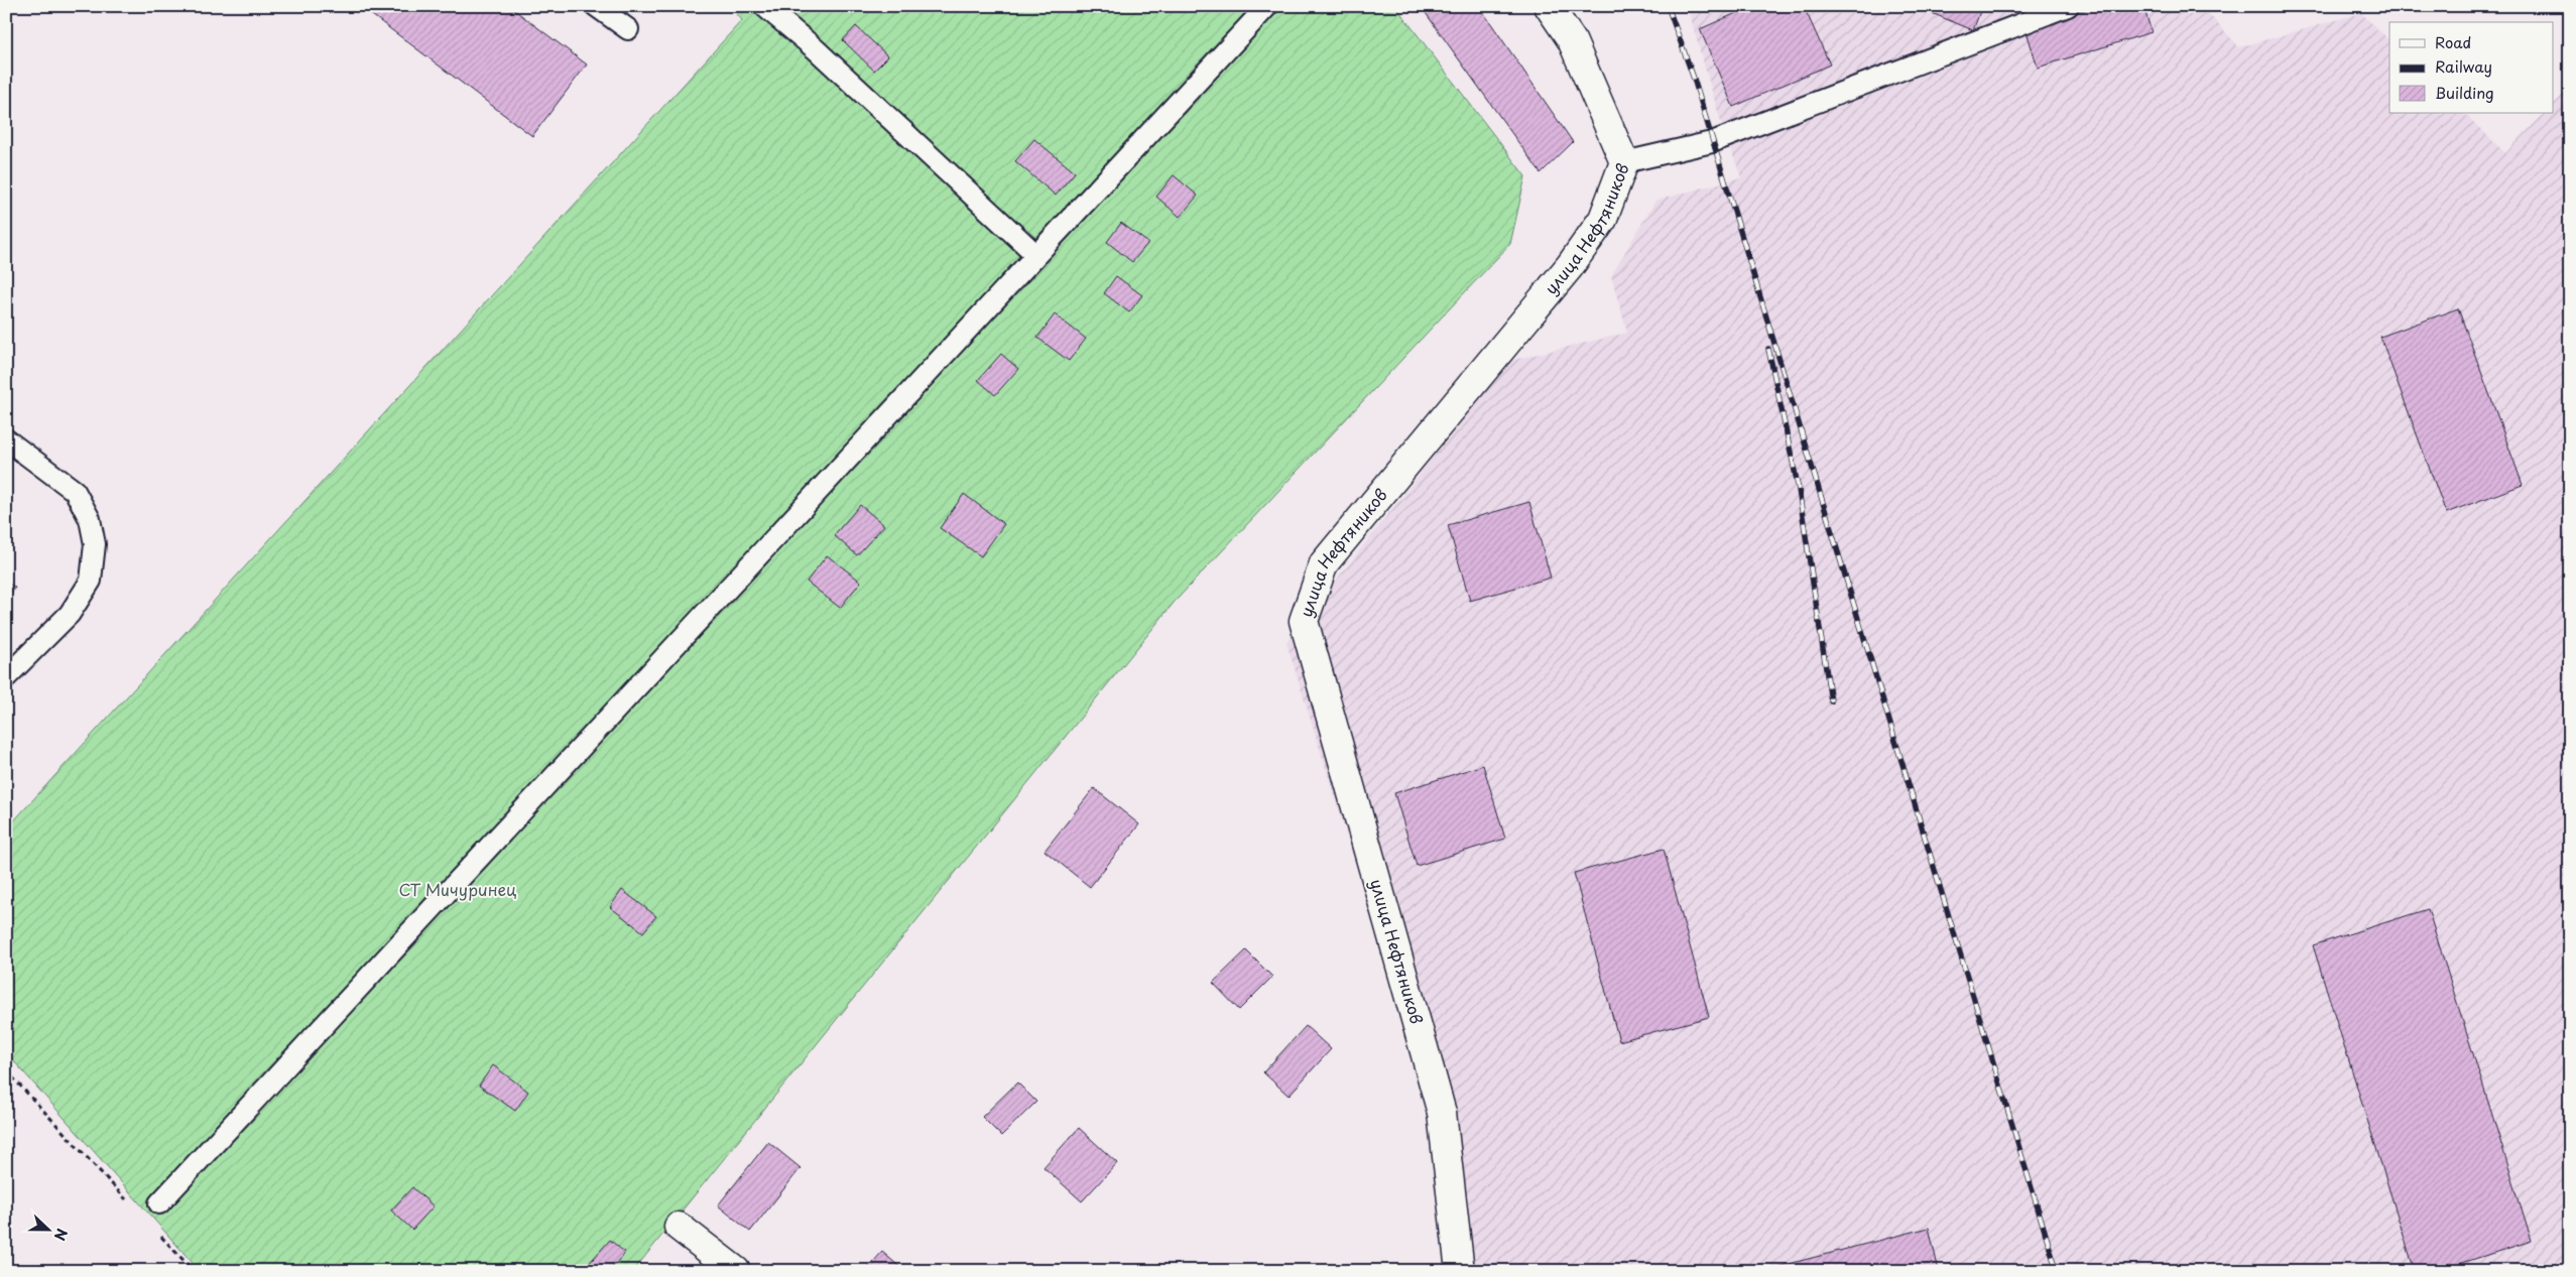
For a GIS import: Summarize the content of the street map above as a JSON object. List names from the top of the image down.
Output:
{
  "streets": {
    "street": ["улица Нефтяников"]
  },
  "parks": ["СТ Мичуринец"],
  "legend": ["Road", "Railway", "Building"],
  "north": "right"
}
